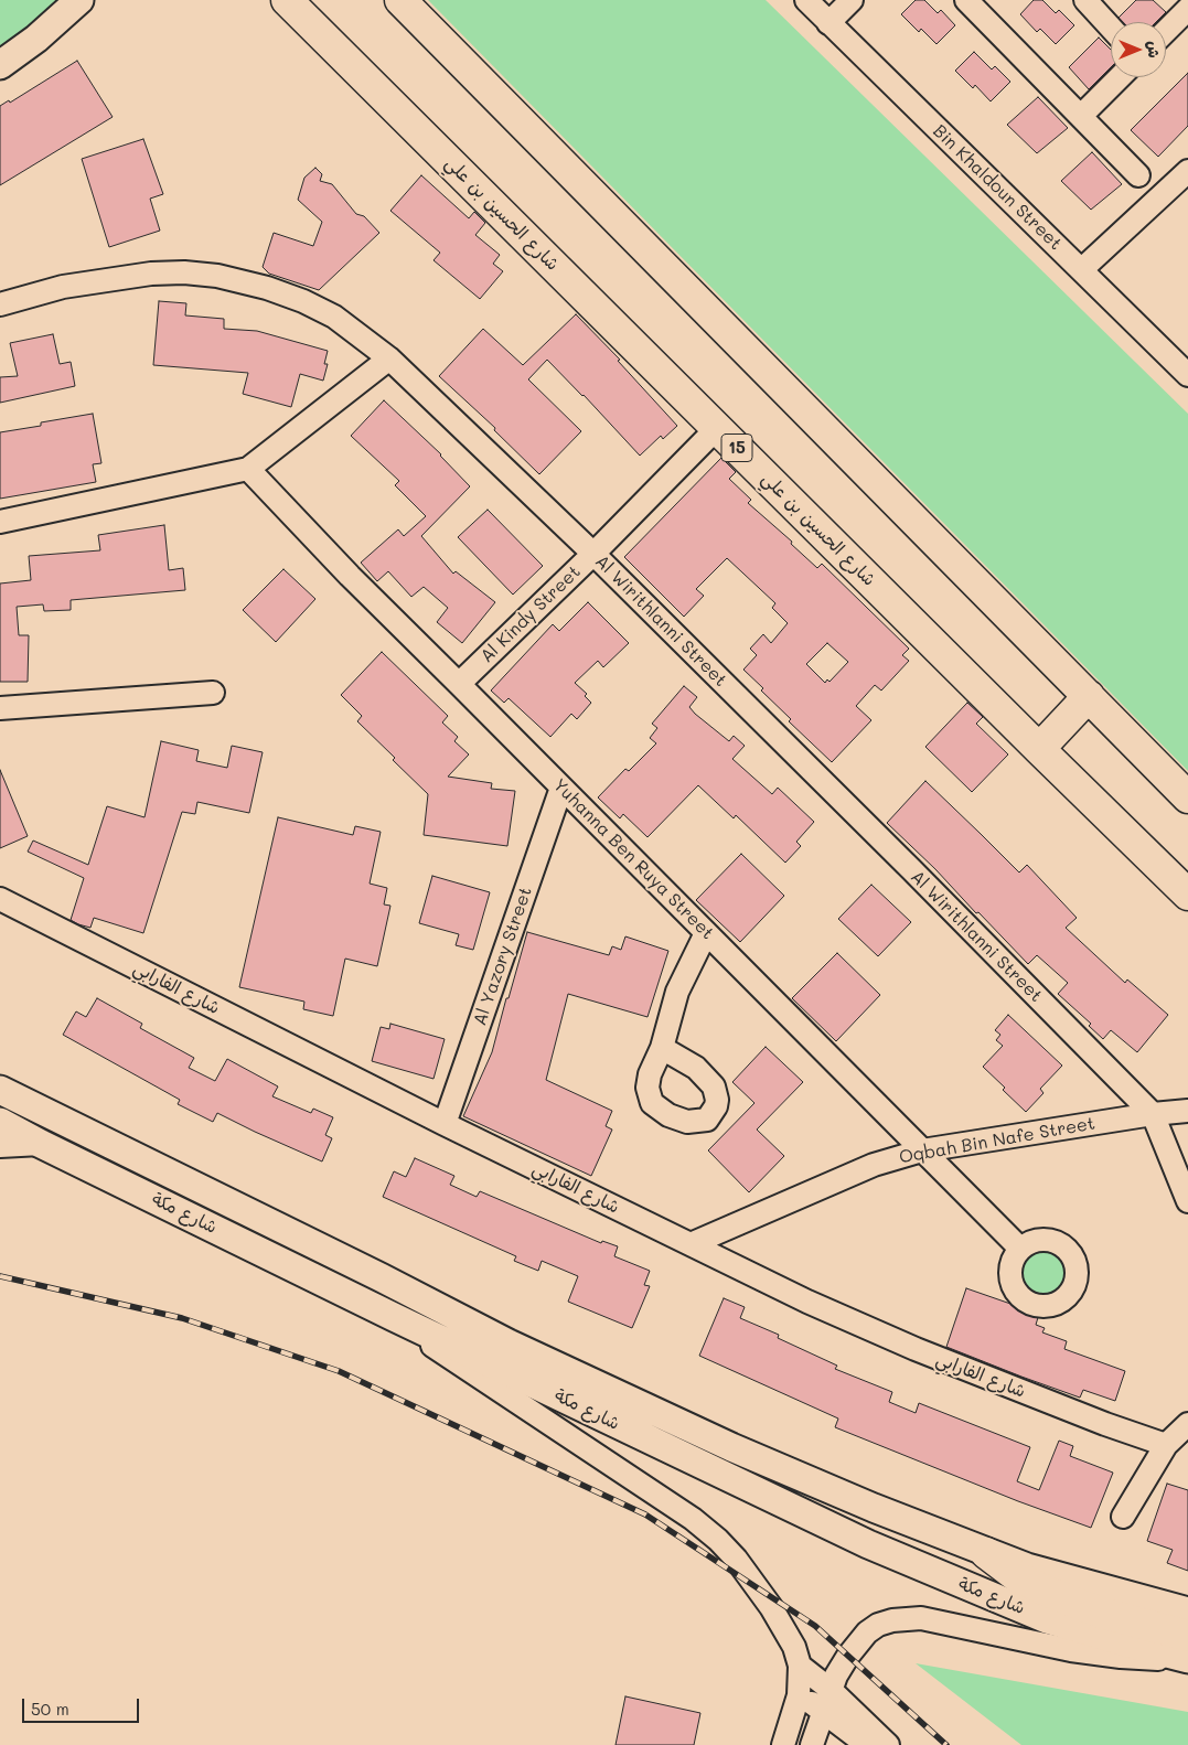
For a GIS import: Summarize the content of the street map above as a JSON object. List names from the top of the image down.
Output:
{
  "streets": {
    "highway": ["شارع الحسين بن علي", "15"],
    "main road": ["شارع مكة"],
    "street": [
      "Bin Khaldoun Street",
      "Al Kindy Street",
      "Al Wirithlanni Street",
      "Yuhanna Ben Ruya Street",
      "Al Yazory Street",
      "شارع الفارابي",
      "Oqbah Bin Nafe Street"
    ]
  },
  "crossings": [
    ["شارع الحسين بن علي", "Al Kindy Street"],
    ["Al Kindy Street", "Al Wirithlanni Street"],
    ["Al Kindy Street", "Yuhanna Ben Ruya Street"],
    ["Al Wirithlanni Street", "Oqbah Bin Nafe Street"],
    ["Yuhanna Ben Ruya Street", "Al Yazory Street"],
    ["Yuhanna Ben Ruya Street", "Oqbah Bin Nafe Street"],
    ["Al Yazory Street", "شارع الفارابي"],
    ["شارع الفارابي", "Oqbah Bin Nafe Street"]
  ],
  "scale_bar": "50 m",
  "north": "right"
}
